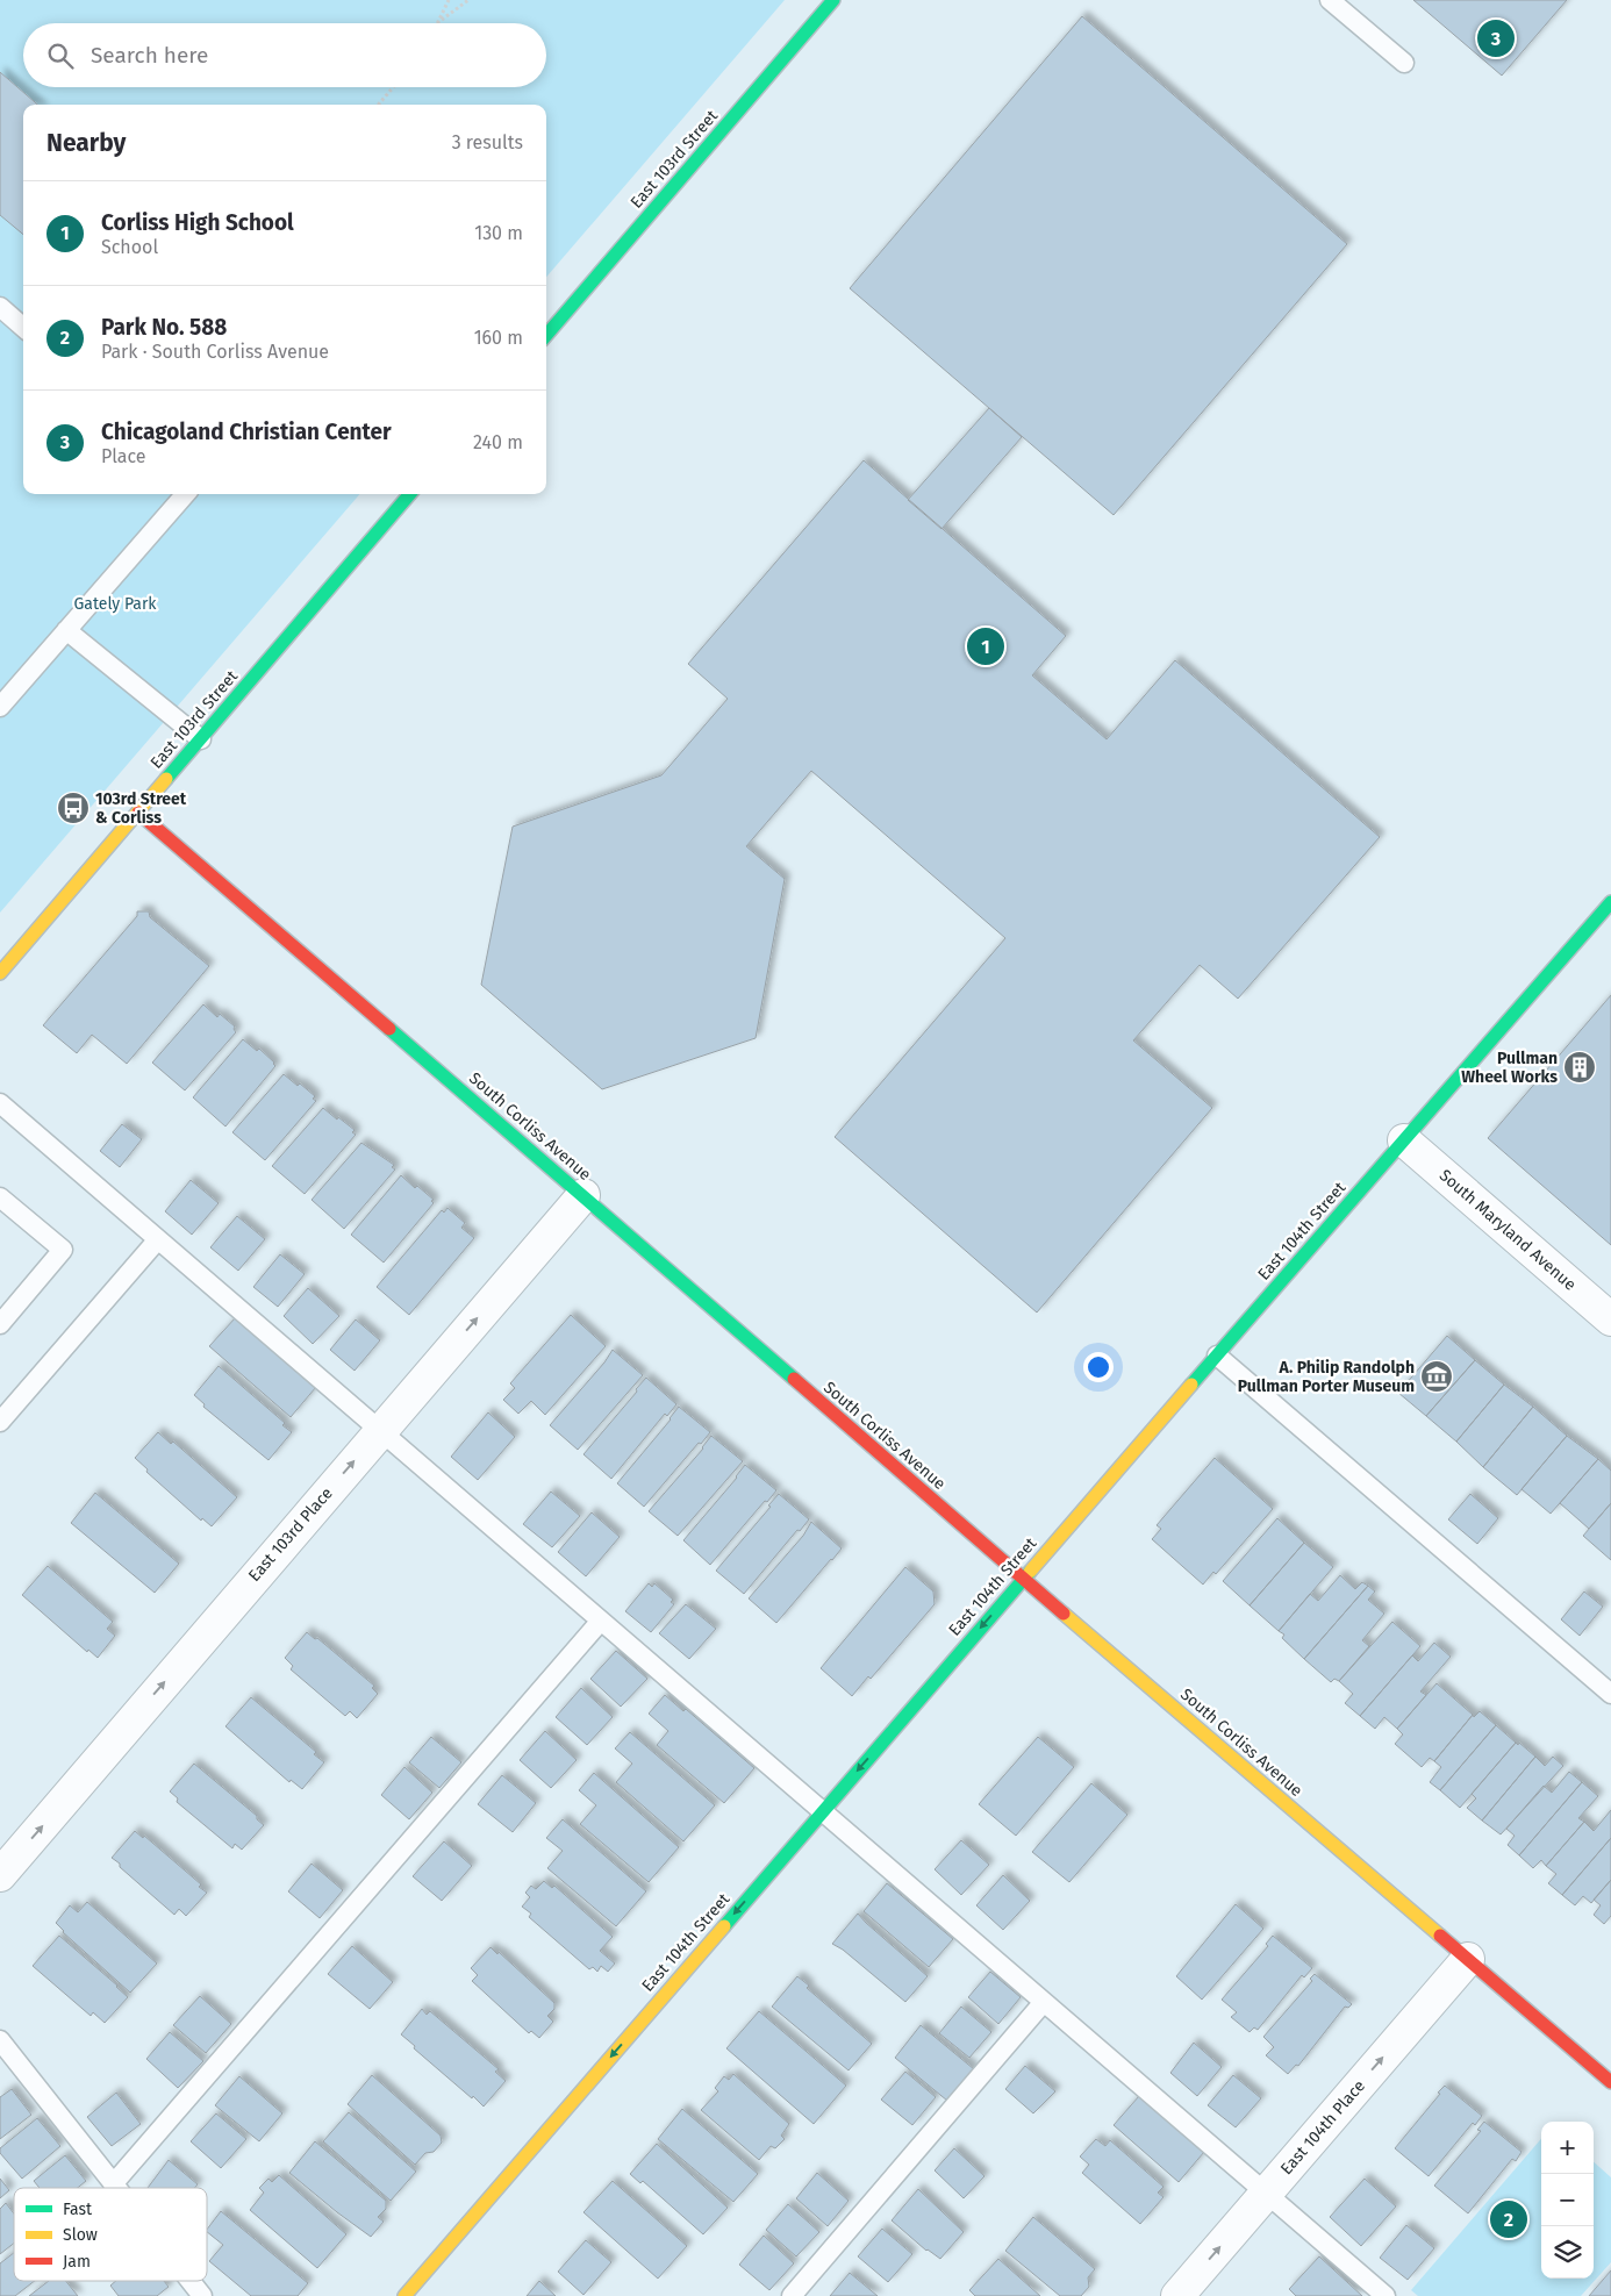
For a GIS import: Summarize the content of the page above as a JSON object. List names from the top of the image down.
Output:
{
  "streets": {
    "street": [
      "East 103rd Street",
      "South Corliss Avenue",
      "South Maryland Avenue",
      "East 104th Street",
      "East 103rd Place",
      "East 104th Place"
    ]
  },
  "crossings": [
    ["East 103rd Street", "South Corliss Avenue"],
    ["South Corliss Avenue", "East 104th Street"],
    ["South Corliss Avenue", "East 103rd Place"],
    ["South Corliss Avenue", "East 104th Place"],
    ["South Maryland Avenue", "East 104th Street"]
  ],
  "one_way": ["East 104th Street", "East 103rd Place", "East 104th Place"],
  "parks": ["Gately Park"],
  "places": {
    "bus stop": ["103rd Street & Corliss"],
    "building": ["Pullman Wheel Works"],
    "museum": ["A. Philip Randolph Pullman Porter Museum"]
  },
  "legend": ["Fast", "Slow", "Jam"],
  "page": {
    "pins": ["3", "1", "2"],
    "search": "Search here",
    "heading": ["Nearby", "3 results"],
    "list": [
      {
        "mark": "1",
        "name": "Corliss High School",
        "note": "School",
        "value": "130 m"
      },
      {
        "mark": "2",
        "name": "Park No. 588",
        "note": "Park · South Corliss Avenue",
        "value": "160 m"
      },
      {
        "mark": "3",
        "name": "Chicagoland Christian Center",
        "note": "Place",
        "value": "240 m"
      }
    ],
    "map_buttons": ["+", "−"]
  }
}
